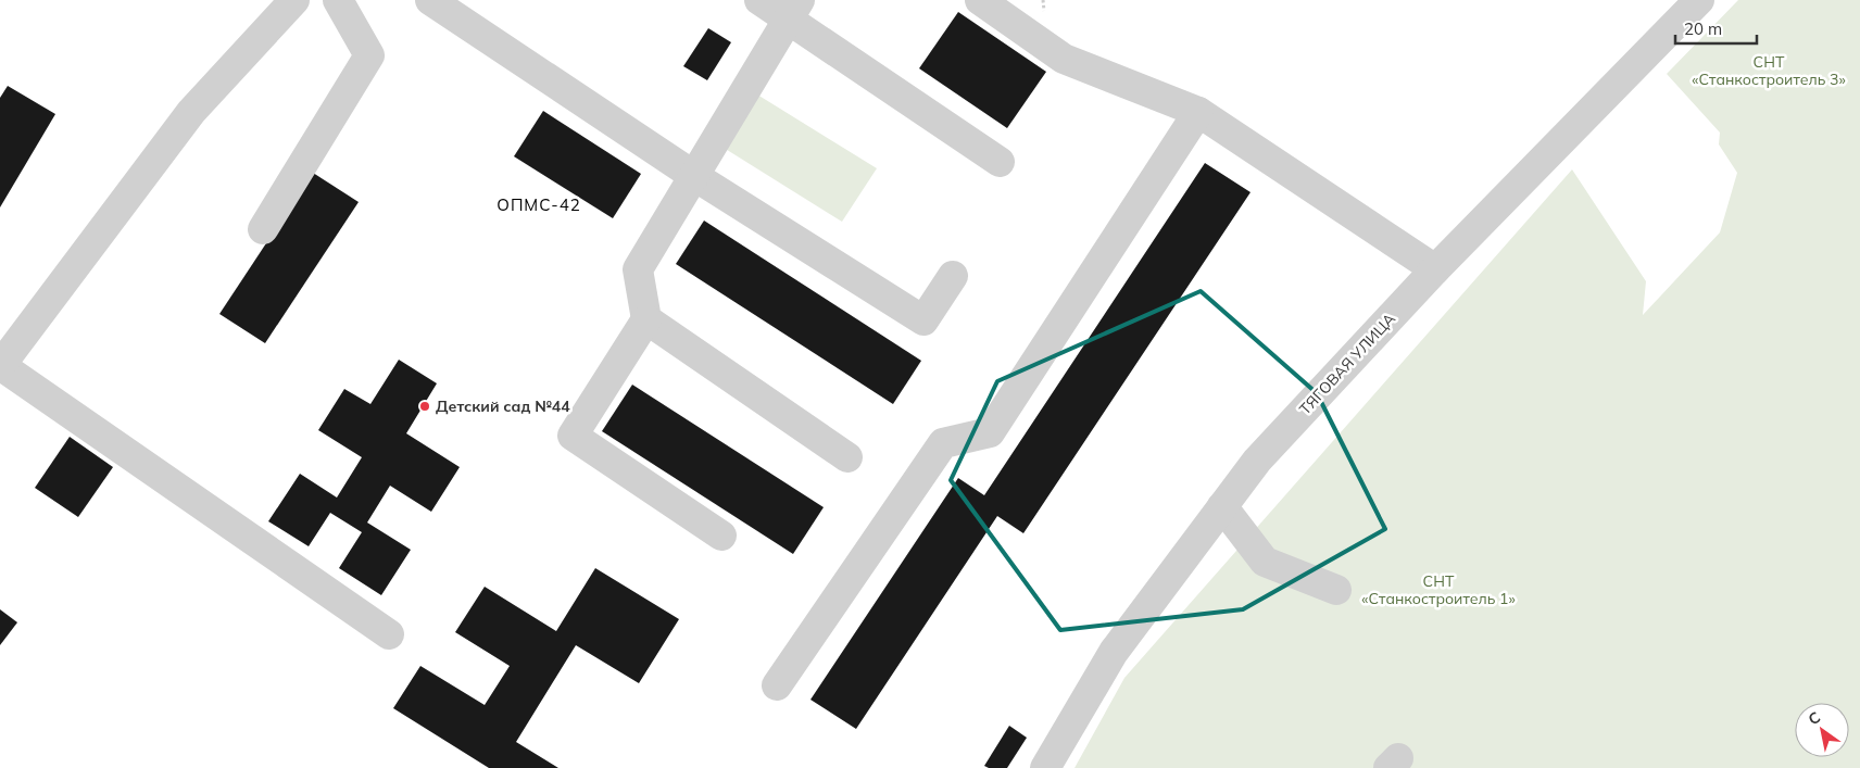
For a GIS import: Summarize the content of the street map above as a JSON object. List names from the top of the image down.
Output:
{
  "streets": {
    "street": ["ТЯГОВАЯ УЛИЦА"]
  },
  "districts": ["ОПМС-42"],
  "parks": ["СНТ «Станкостроитель 3»", "СНТ «Станкостроитель 1»"],
  "places": ["Детский сад №44"],
  "scale_bar": "20 m",
  "north": "top left"
}
